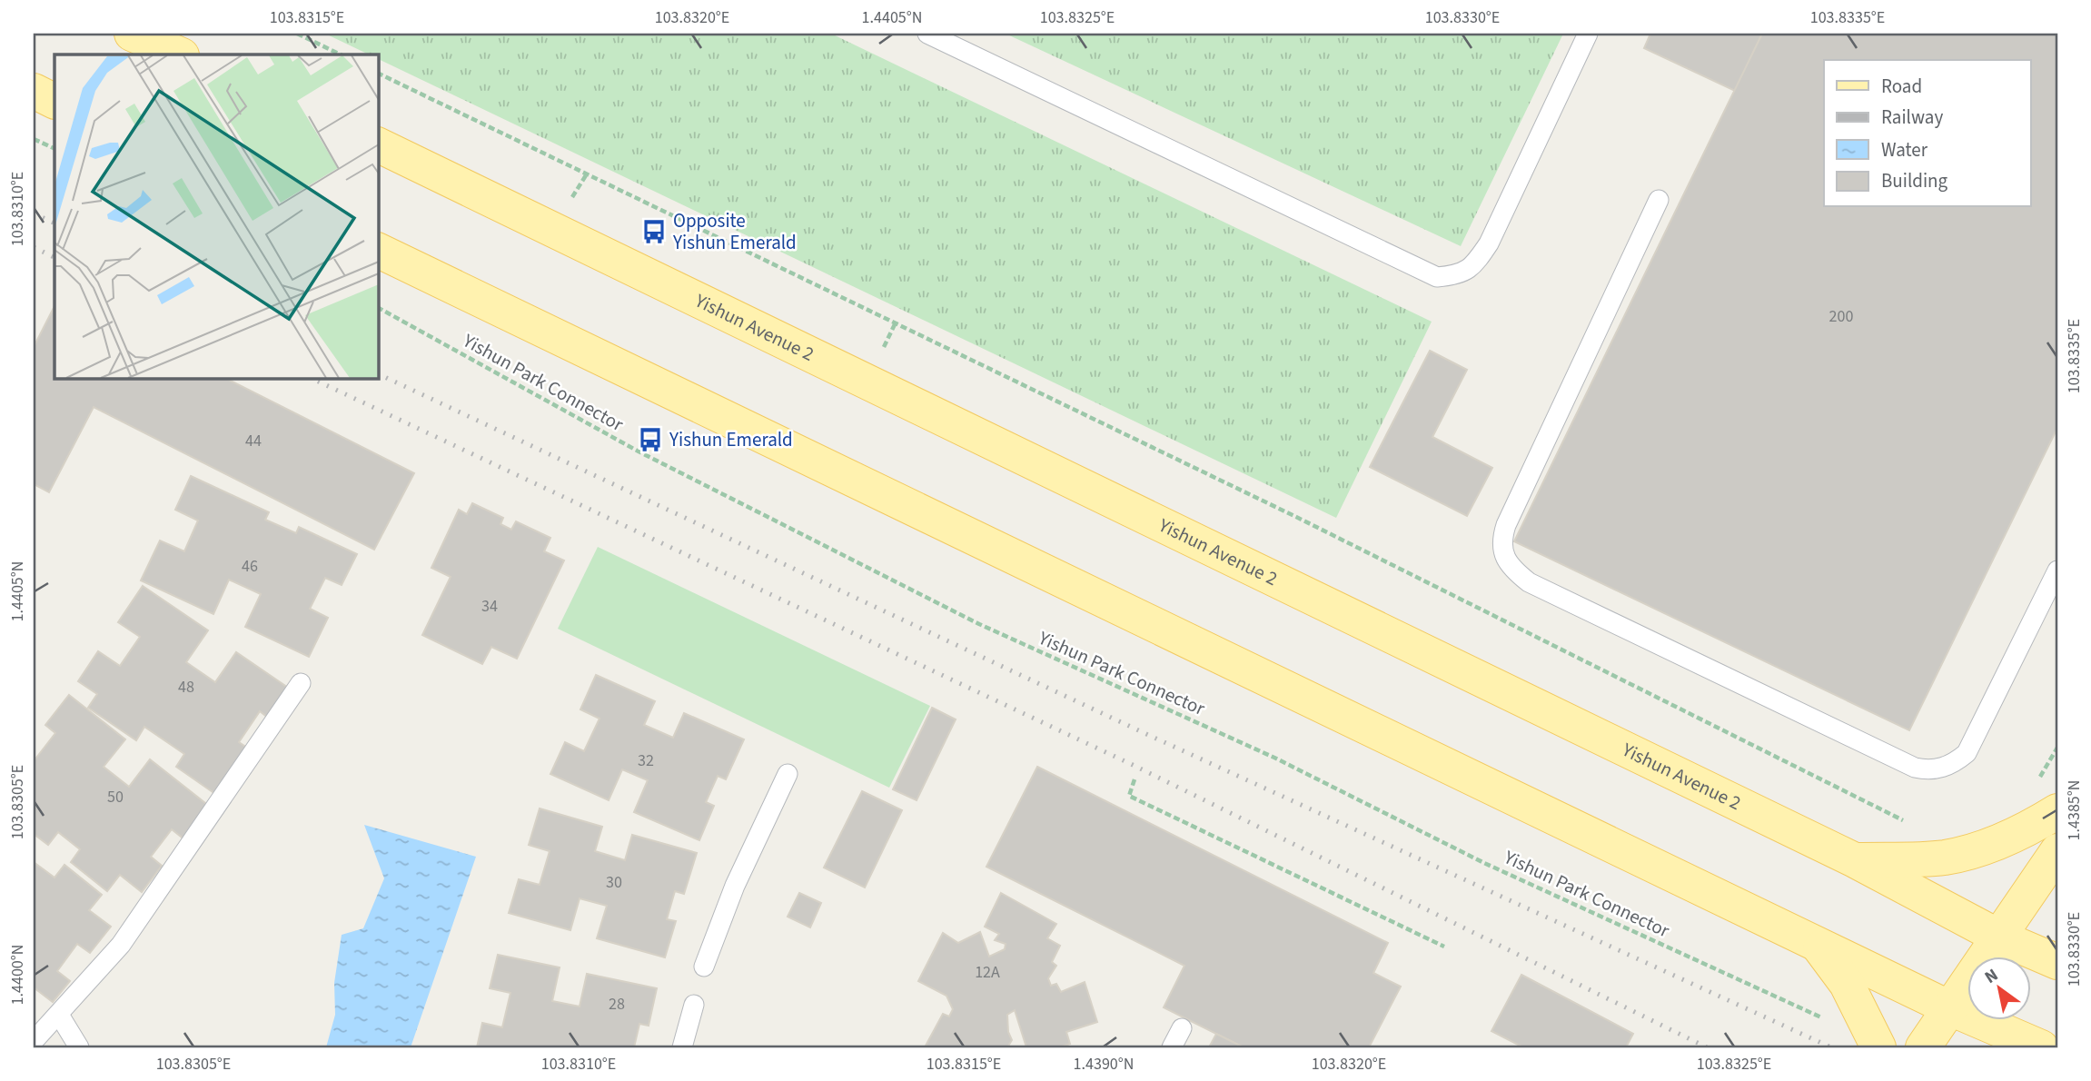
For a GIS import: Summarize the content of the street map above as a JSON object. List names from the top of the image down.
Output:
{
  "streets": {
    "main road": ["Yishun Avenue 2"],
    "path": ["Yishun Park Connector"]
  },
  "places": {
    "bus stop": ["Opposite Yishun Emerald", "Yishun Emerald"]
  },
  "house_numbers": [
    "200",
    "44",
    "46",
    "34",
    "48",
    "32",
    "50",
    "30",
    "12A",
    "28"
  ],
  "legend": [
    "Road",
    "Railway",
    "Water",
    "Building"
  ],
  "north": "top left",
  "coordinates": [
    "103.8315°E",
    "103.8320°E",
    "1.4405°N",
    "103.8325°E",
    "103.8330°E",
    "103.8335°E",
    "103.8310°E",
    "103.8305°E",
    "1.4385°N",
    "1.4400°N",
    "1.4390°N"
  ]
}
